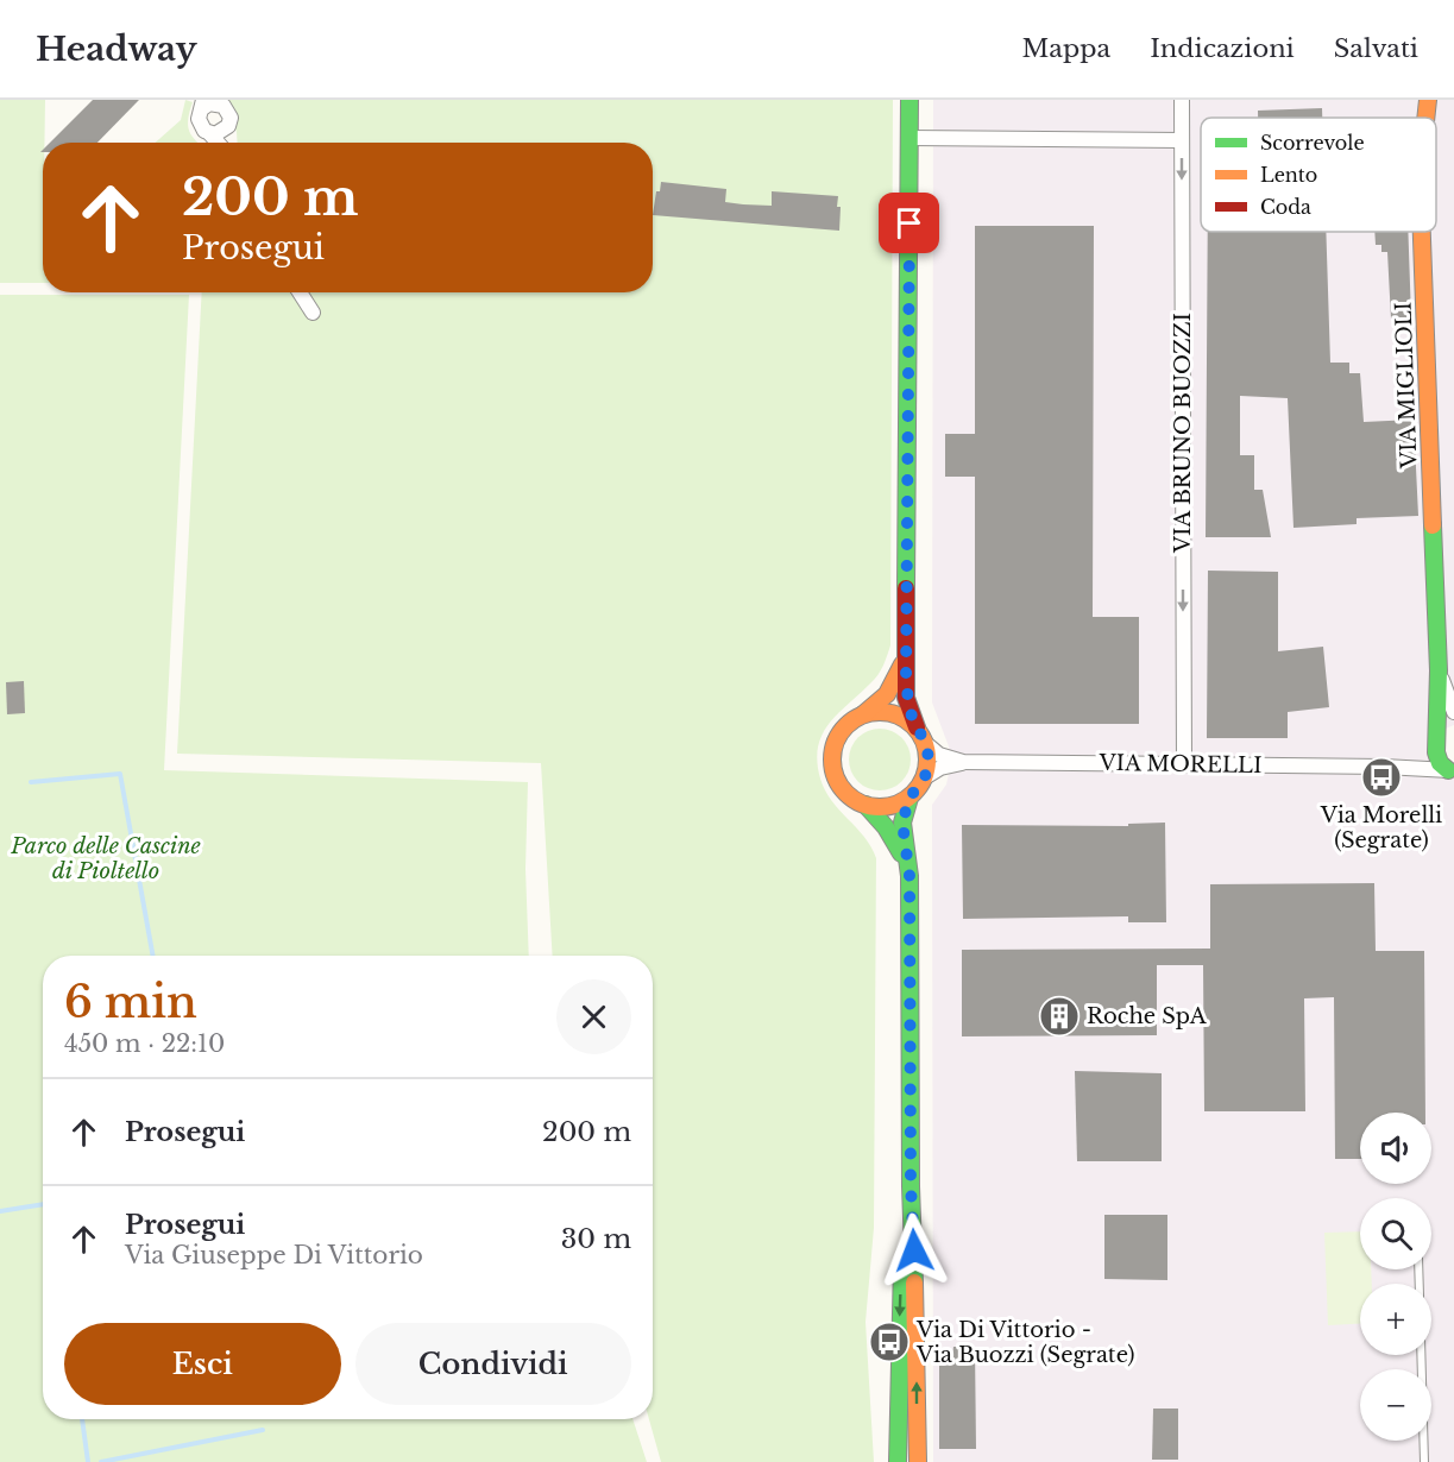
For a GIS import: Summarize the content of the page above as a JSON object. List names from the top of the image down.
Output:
{
  "streets": {
    "main road": ["VIA MIGLIOLI"],
    "street": ["VIA BRUNO BUOZZI", "VIA MORELLI"]
  },
  "crossings": [
    ["VIA MIGLIOLI", "VIA MORELLI"],
    ["VIA BRUNO BUOZZI", "VIA MORELLI"]
  ],
  "one_way": ["VIA BRUNO BUOZZI"],
  "parks": ["Parco delle Cascine di Pioltello"],
  "places": {
    "bus stop": ["Via Morelli (Segrate)", "Via Di Vittorio - Via Buozzi (Segrate)"],
    "building": ["Roche SpA"]
  },
  "legend": ["Scorrevole", "Lento", "Coda"],
  "page": {
    "header": "Headway",
    "nav": ["Mappa", "Indicazioni", "Salvati"],
    "turn": ["200 m", "Prosegui"],
    "heading": ["6 min", "450 m · 22:10"],
    "list": [
      {
        "name": "Prosegui",
        "value": "200 m"
      },
      {
        "name": "Prosegui",
        "note": "Via Giuseppe Di Vittorio",
        "value": "30 m"
      }
    ],
    "map_buttons": ["+", "−"],
    "buttons": ["Esci", "Condividi"]
  }
}
